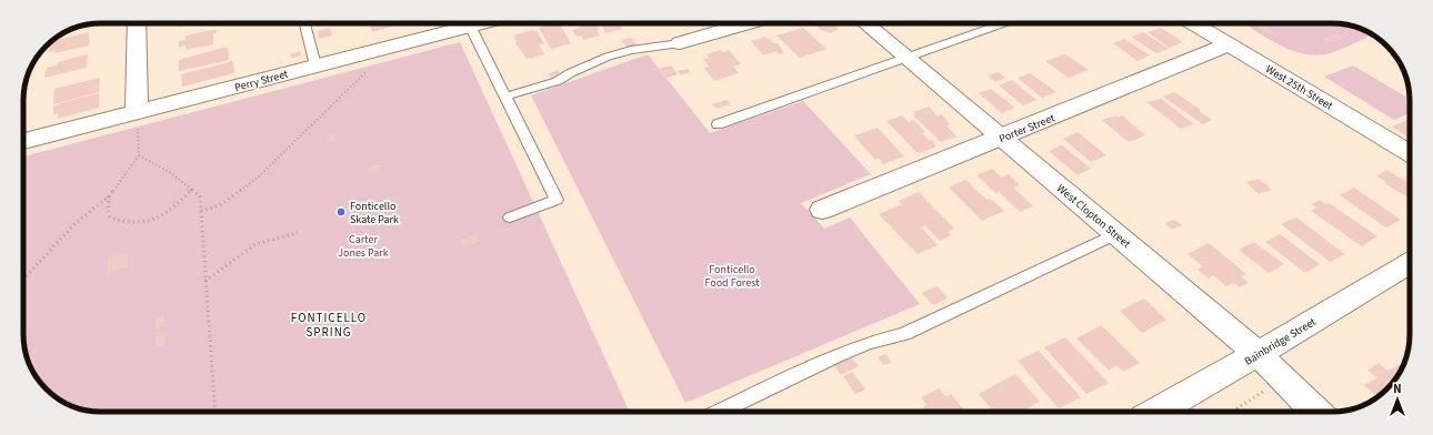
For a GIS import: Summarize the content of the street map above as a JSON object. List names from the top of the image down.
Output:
{
  "streets": {
    "street": [
      "Perry Street",
      "West 25th Street",
      "Porter Street",
      "West Clopton Street",
      "Bainbridge Street"
    ]
  },
  "crossings": [
    ["West 25th Street", "Porter Street"],
    ["Porter Street", "West Clopton Street"],
    ["West Clopton Street", "Bainbridge Street"]
  ],
  "districts": ["FONTICELLO SPRING"],
  "parks": ["Carter Jones Park", "Fonticello Food Forest"],
  "places": ["Fonticello Skate Park"],
  "north": "top"
}
